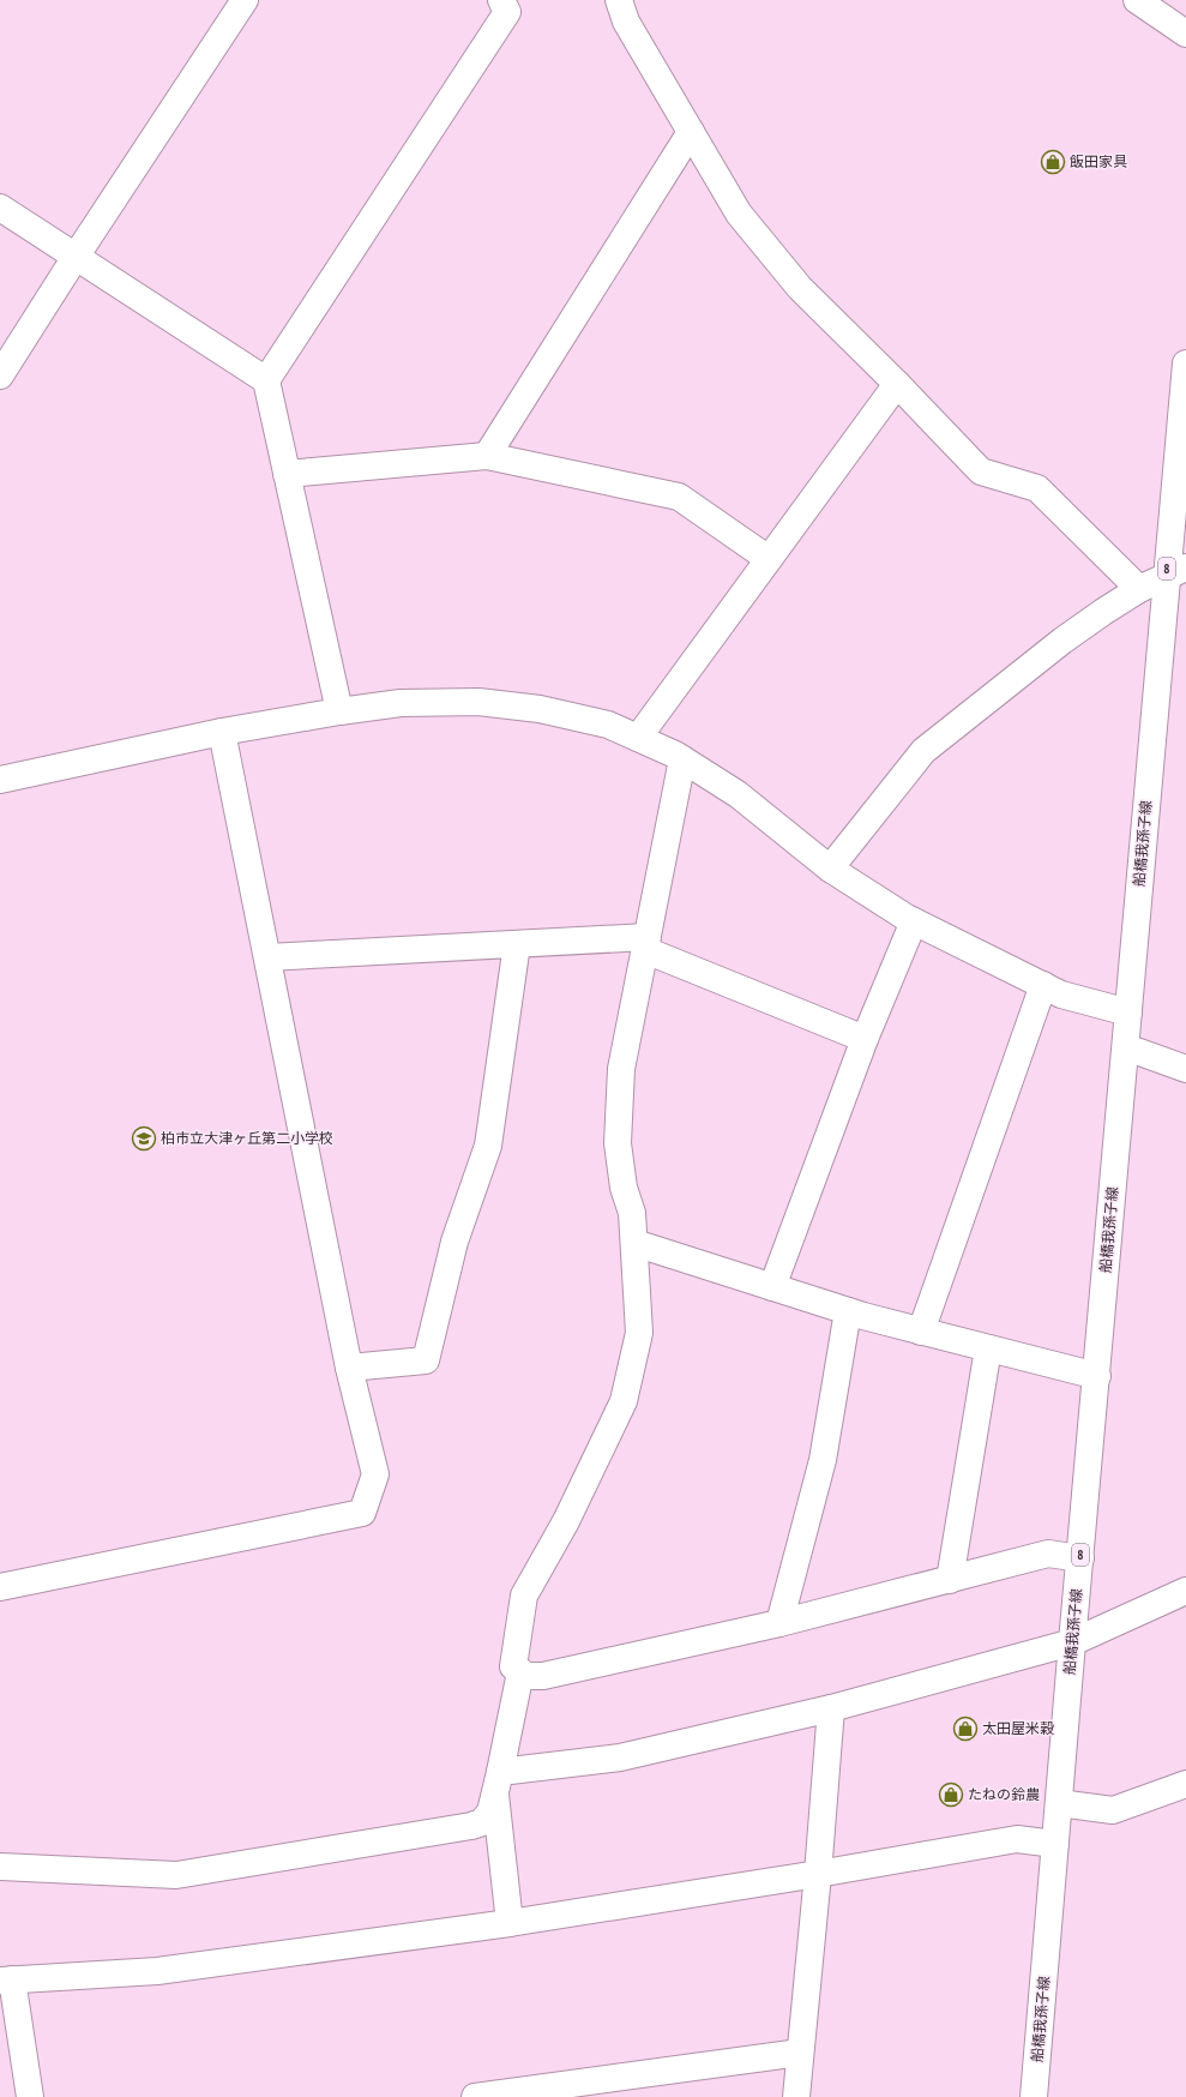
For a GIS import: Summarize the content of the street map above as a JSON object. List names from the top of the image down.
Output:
{
  "streets": {
    "main road": ["8", "船橋我孫子線"]
  },
  "places": {
    "shop": ["飯田家具", "太田屋米穀", "たねの鈴農"],
    "school or university": ["柏市立大津ヶ丘第二小学校"]
  }
}
